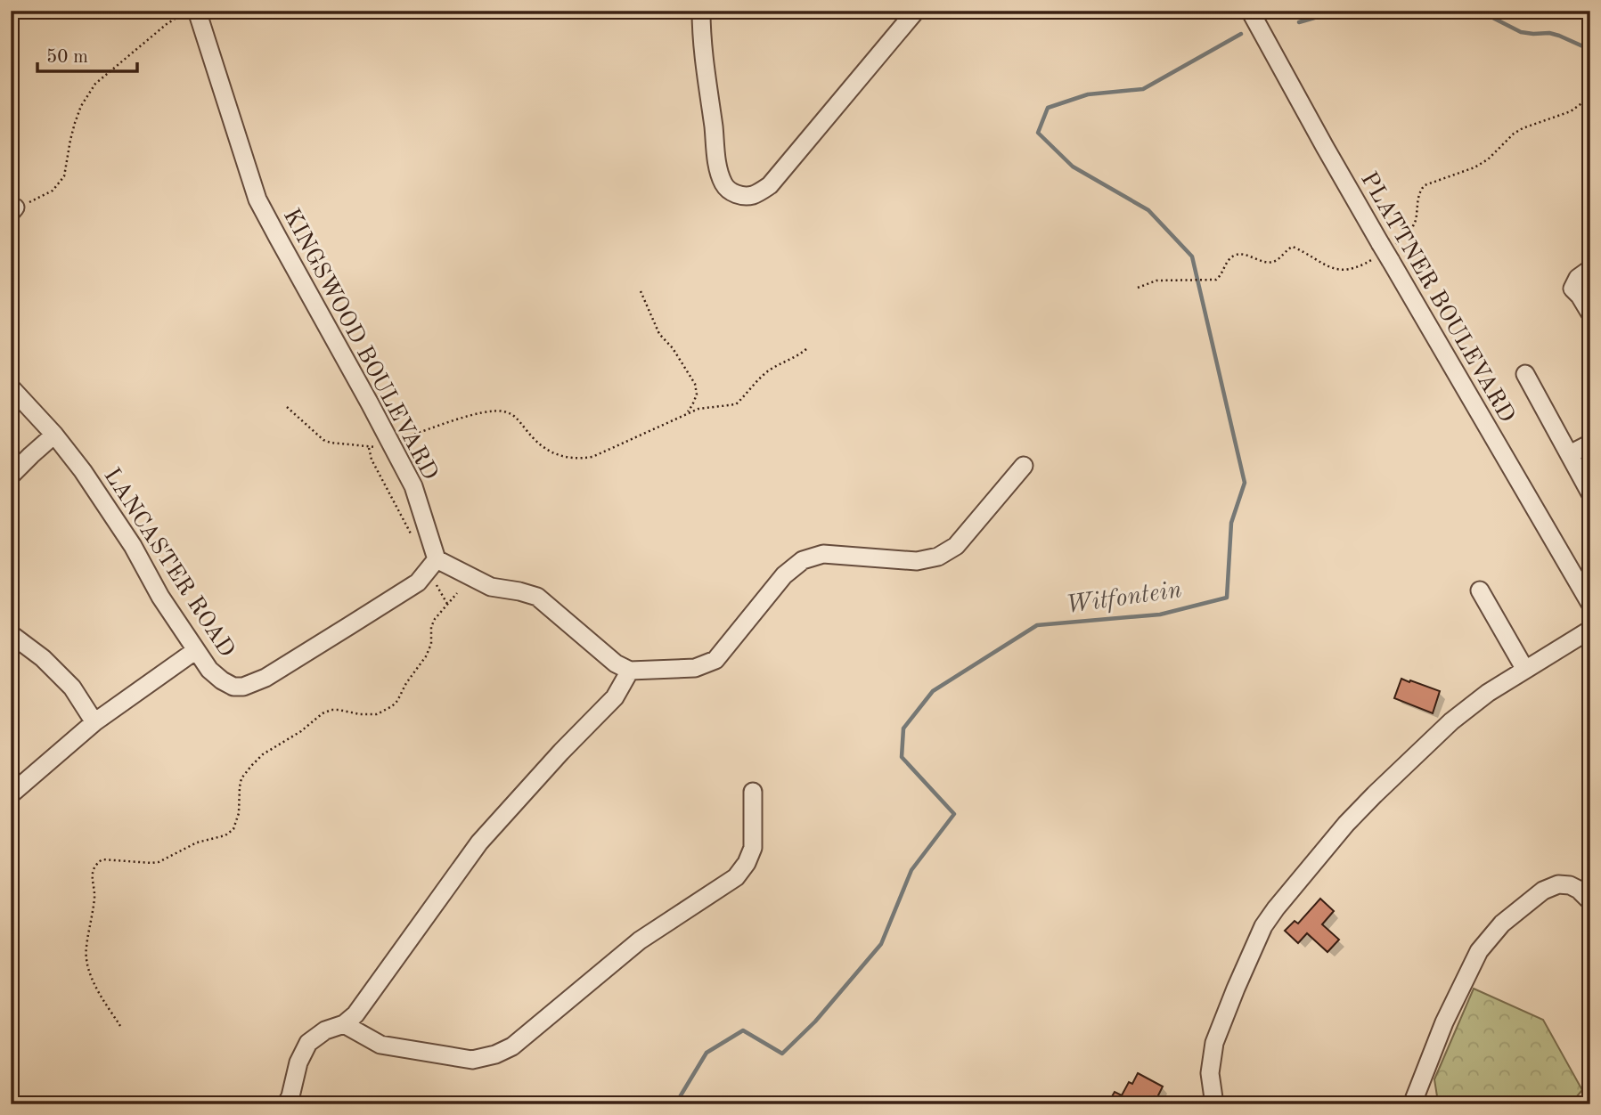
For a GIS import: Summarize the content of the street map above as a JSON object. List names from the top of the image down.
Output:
{
  "streets": {
    "street": ["PLATTNER BOULEVARD", "KINGSWOOD BOULEVARD", "LANCASTER ROAD"]
  },
  "crossings": [
    ["KINGSWOOD BOULEVARD", "LANCASTER ROAD"]
  ],
  "water": ["Witfontein"],
  "scale_bar": "50 m"
}
